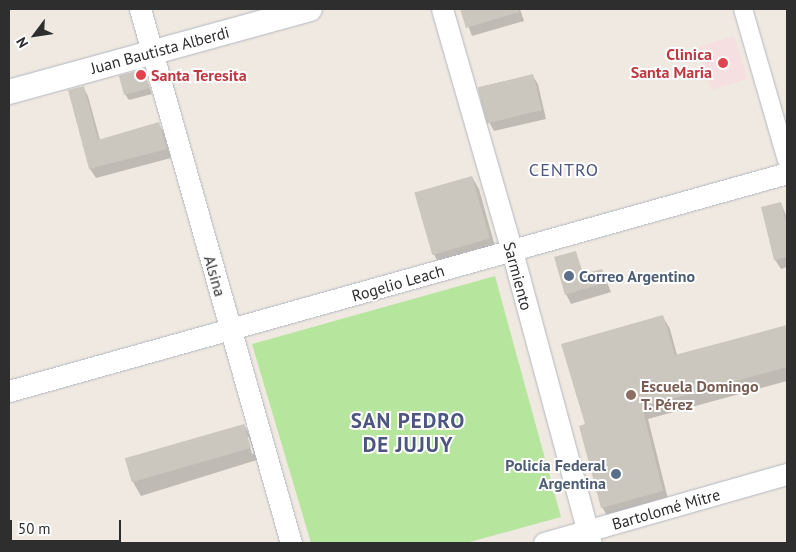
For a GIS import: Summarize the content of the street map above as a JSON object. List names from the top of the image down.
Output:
{
  "streets": {
    "main road": ["Juan Bautista Alberdi"],
    "street": [
      "Alsina",
      "Sarmiento",
      "Rogelio Leach",
      "Bartolomé Mitre"
    ]
  },
  "crossings": [
    ["Juan Bautista Alberdi", "Alsina"],
    ["Alsina", "Rogelio Leach"],
    ["Sarmiento", "Rogelio Leach"],
    ["Sarmiento", "Bartolomé Mitre"]
  ],
  "districts": ["CENTRO", "SAN PEDRO DE JUJUY"],
  "places": [
    "Clinica Santa Maria",
    "Santa Teresita",
    "Correo Argentino",
    "Escuela Domingo T. Pérez",
    "Policía Federal Argentina"
  ],
  "scale_bar": "50 m",
  "north": "bottom left"
}
